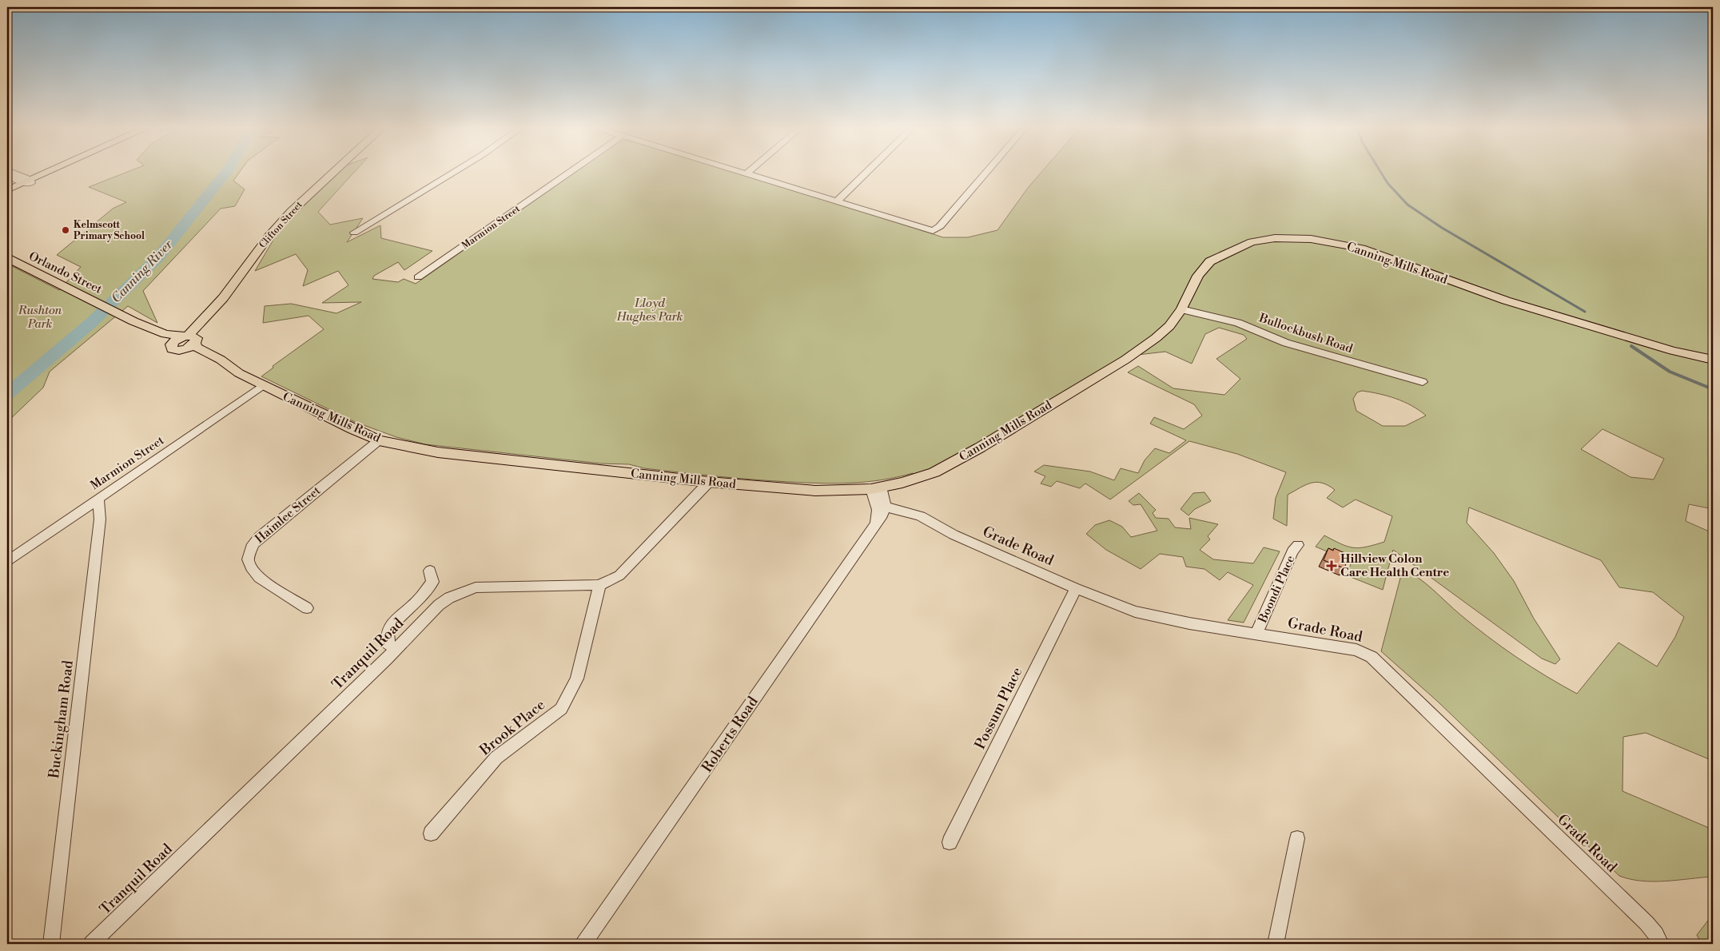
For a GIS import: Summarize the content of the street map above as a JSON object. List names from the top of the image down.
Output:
{
  "streets": {
    "main road": ["Clifton Street", "Canning Mills Road", "Orlando Street"],
    "street": [
      "Marmion Street",
      "Bullockbush Road",
      "Haimlee Street",
      "Grade Road",
      "Boondi Place",
      "Tranquil Road",
      "Possum Place",
      "Buckingham Road",
      "Brook Place",
      "Roberts Road"
    ]
  },
  "crossings": [
    ["Clifton Street", "Canning Mills Road"],
    ["Clifton Street", "Orlando Street"],
    ["Marmion Street", "Canning Mills Road"],
    ["Marmion Street", "Buckingham Road"],
    ["Canning Mills Road", "Orlando Street"],
    ["Canning Mills Road", "Bullockbush Road"],
    ["Canning Mills Road", "Haimlee Street"],
    ["Canning Mills Road", "Tranquil Road"],
    ["Grade Road", "Boondi Place"],
    ["Grade Road", "Possum Place"],
    ["Grade Road", "Roberts Road"],
    ["Tranquil Road", "Brook Place"]
  ],
  "water": ["Canning River"],
  "parks": ["Lloyd Hughes Park", "Rushton Park"],
  "places": {
    "other": ["Kelmscott Primary School"],
    "health": ["Hillview Colon Care Health Centre"]
  }
}
